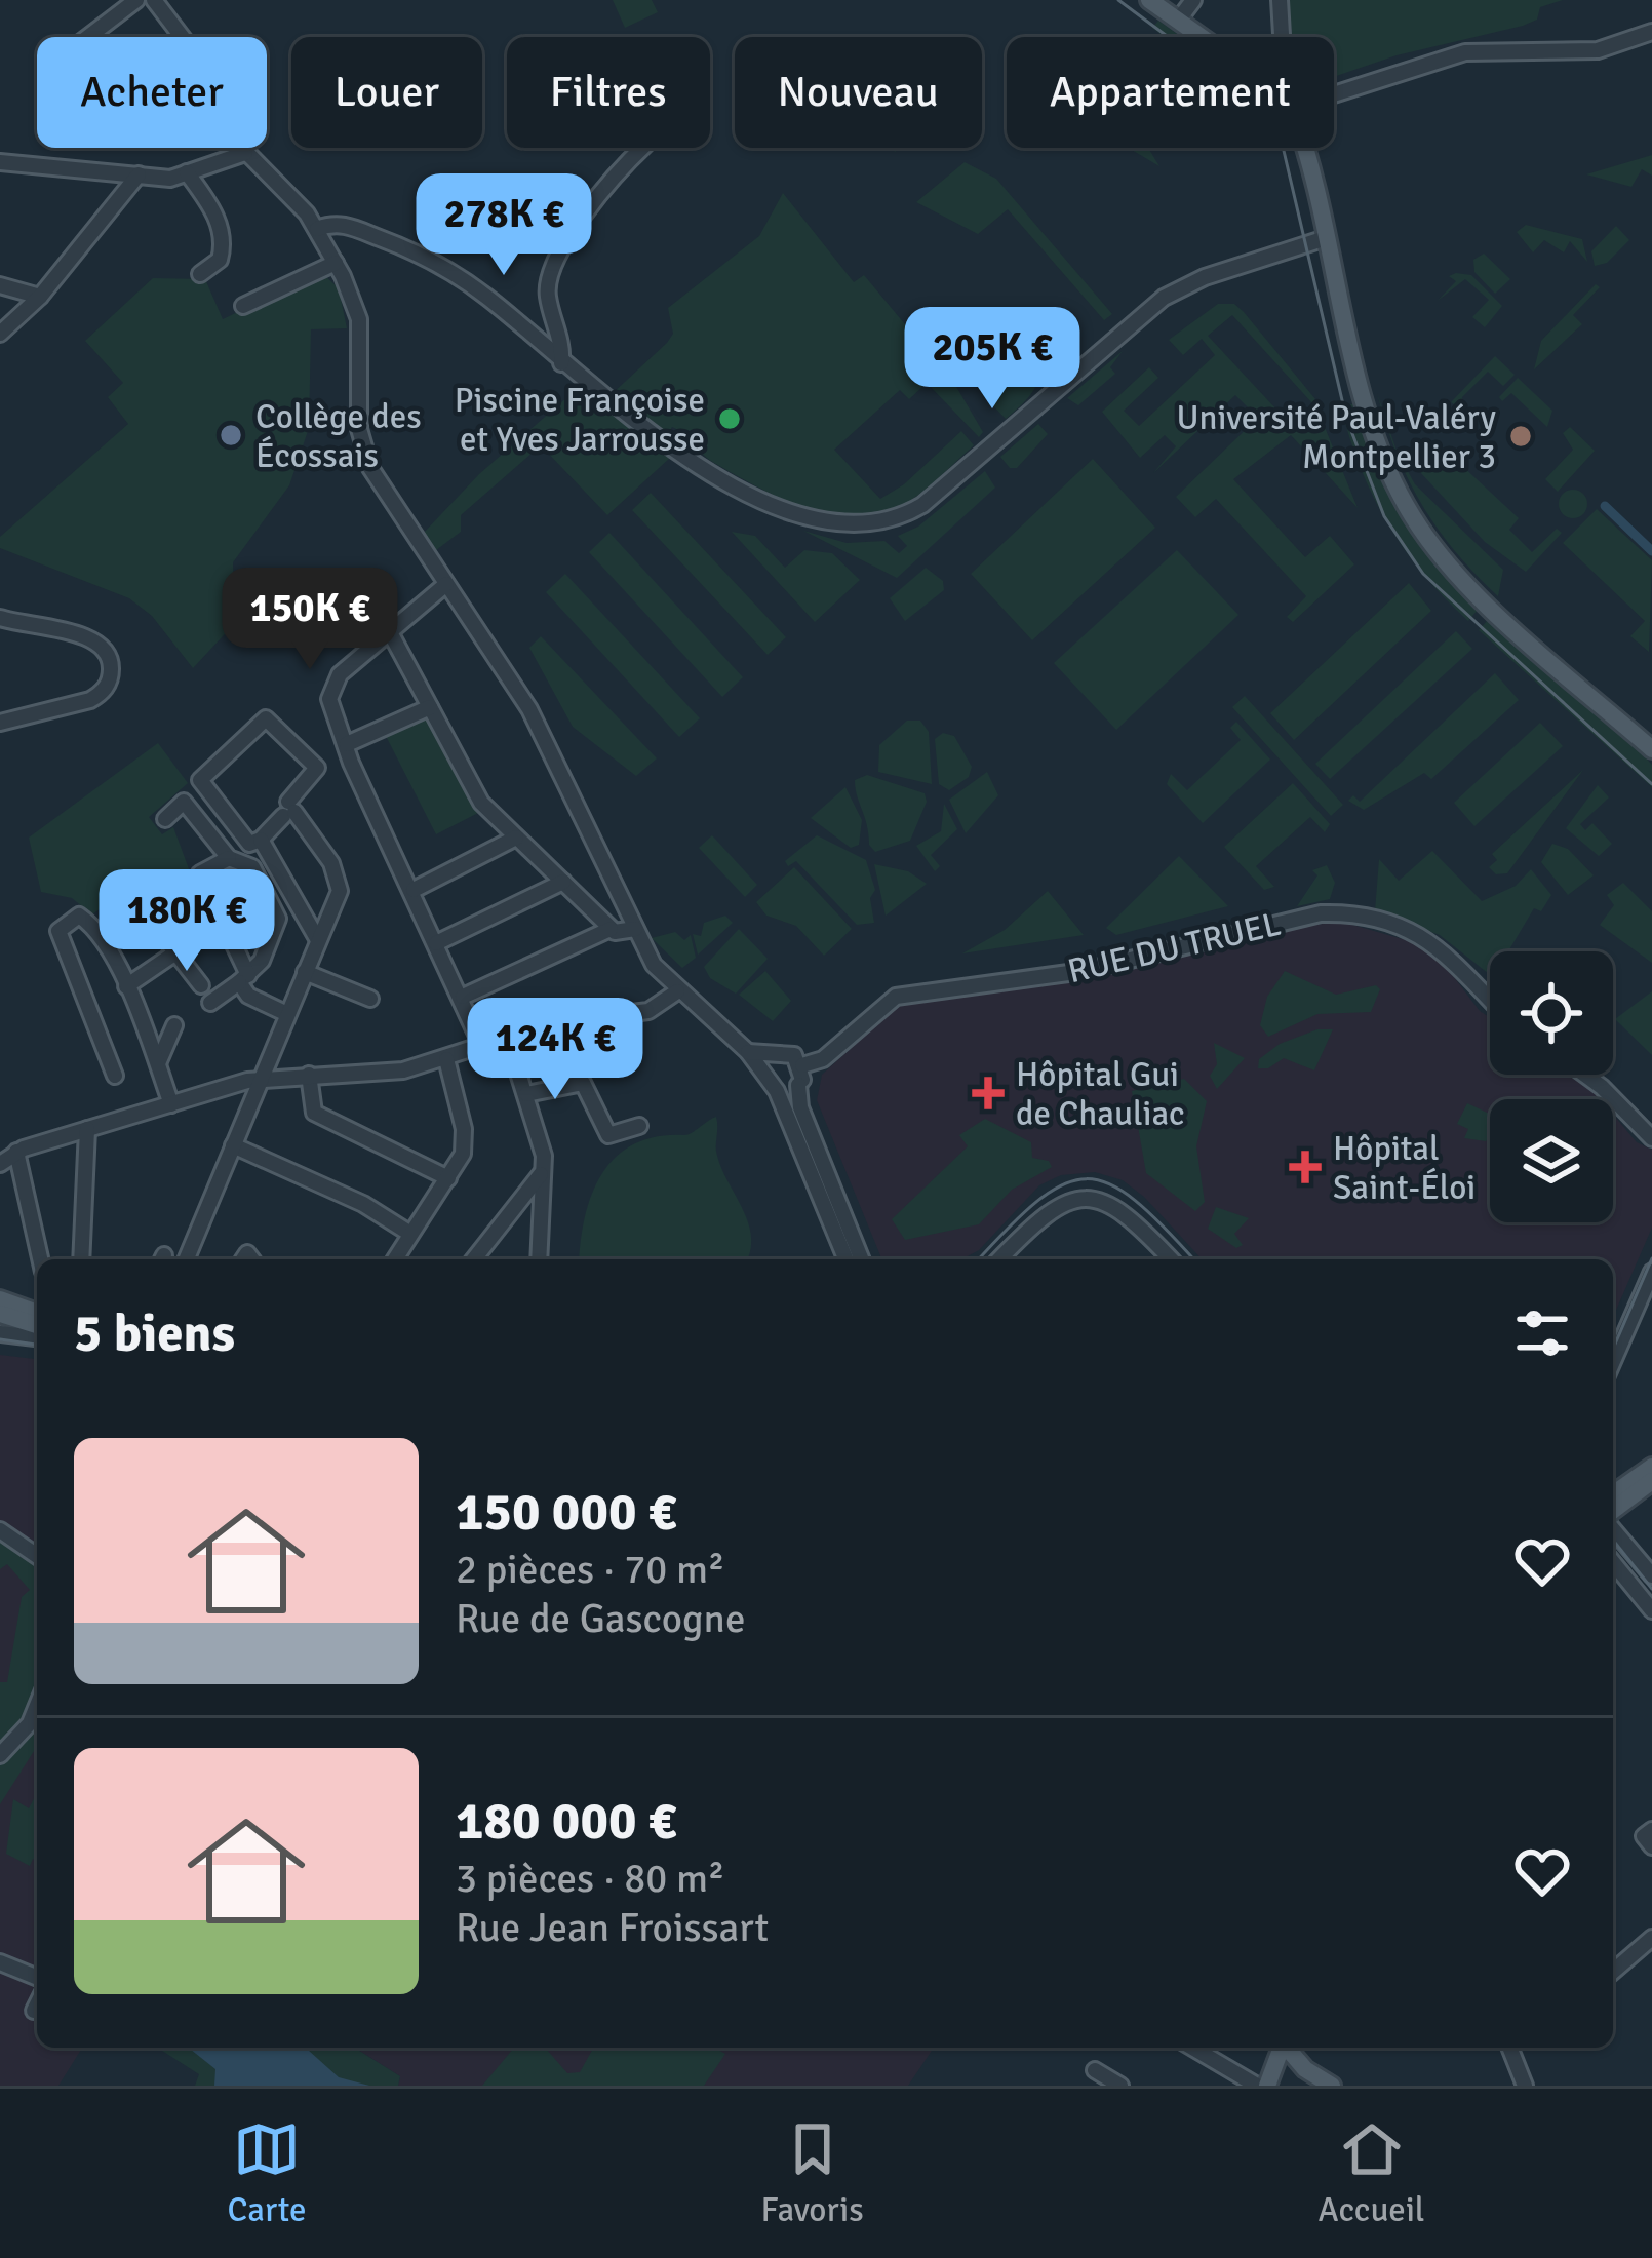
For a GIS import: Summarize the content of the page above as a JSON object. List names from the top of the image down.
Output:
{
  "streets": {
    "street": ["RUE DU TRUEL"]
  },
  "places": {
    "other": ["Piscine Françoise et Yves Jarrousse", "Collège des Écossais", "Université Paul-Valéry Montpellier 3"],
    "health": ["Hôpital Gui de Chauliac", "Hôpital Saint-Éloi"]
  },
  "page": {
    "chip": [
      "Acheter",
      "Louer",
      "Filtres",
      "Nouveau",
      "Appartement"
    ],
    "price": [
      "278K €",
      "205K €",
      "150K €",
      "180K €",
      "124K €"
    ],
    "heading": "5 biens",
    "list": [
      {
        "name": "150 000 €",
        "note": "2 pièces · 70 m² · Rue de Gascogne"
      },
      {
        "name": "180 000 €",
        "note": "3 pièces · 80 m² · Rue Jean Froissart"
      }
    ],
    "tabs": ["Carte", "Favoris", "Accueil"]
  }
}
